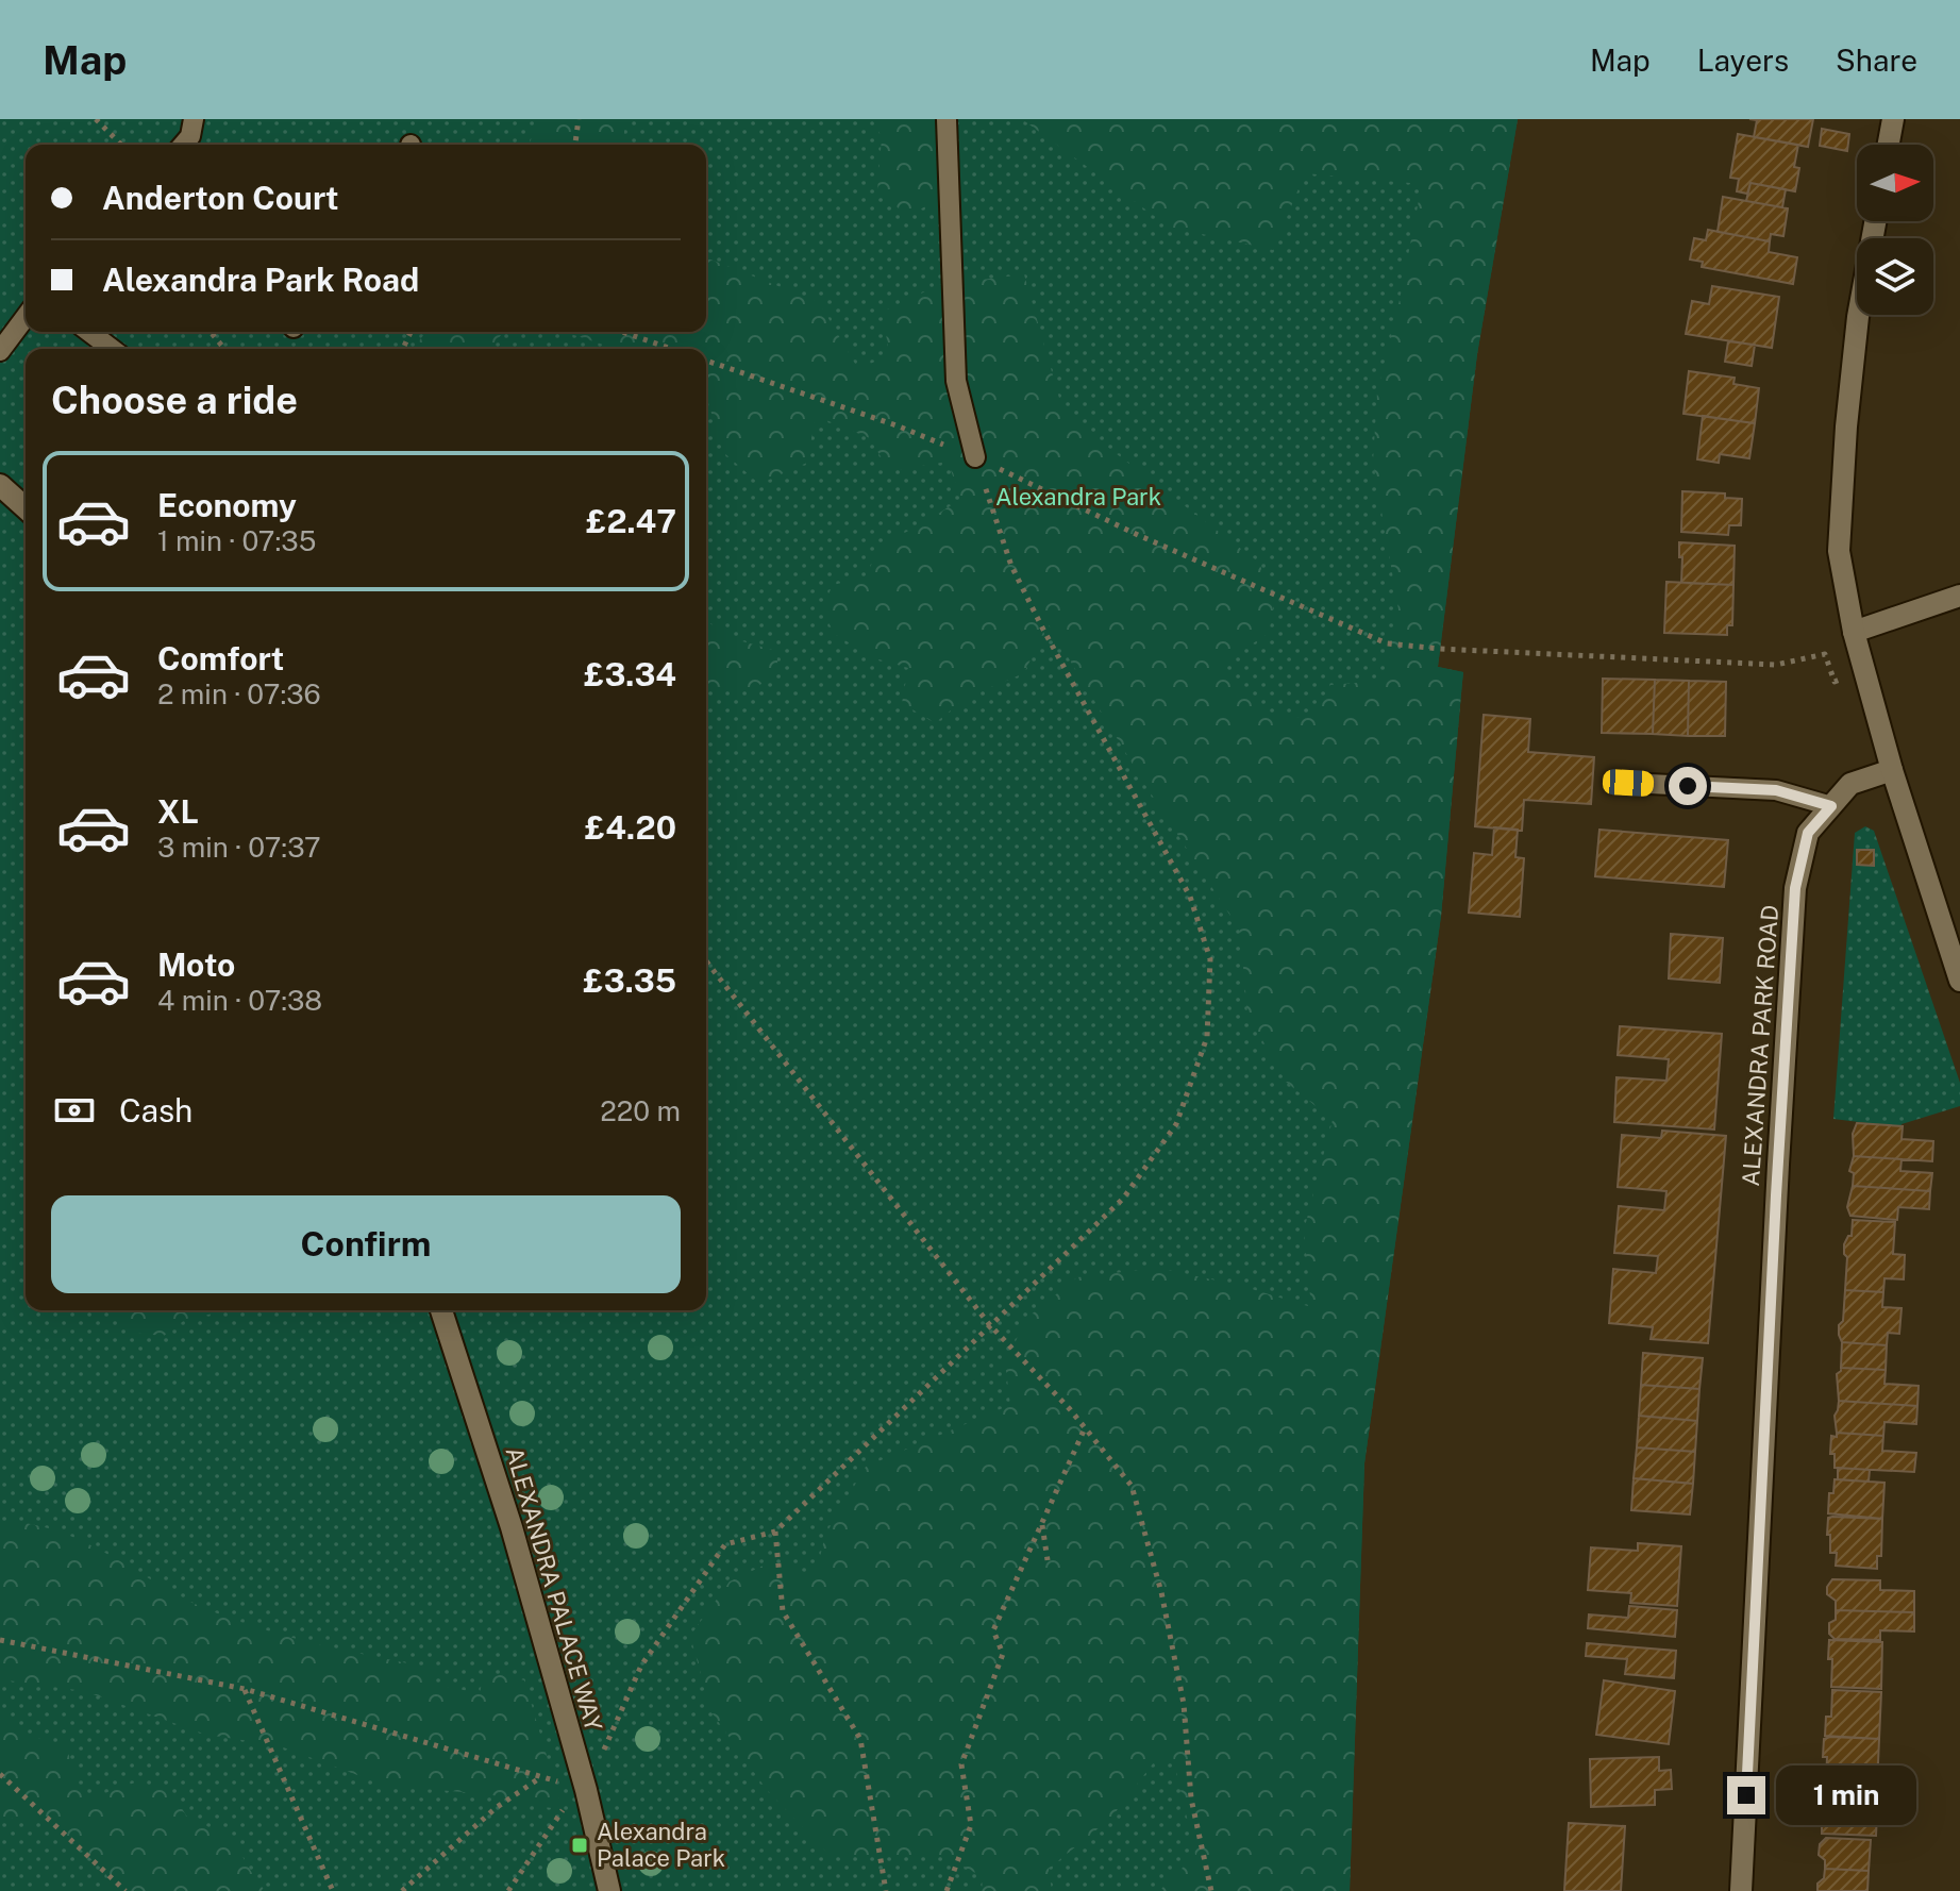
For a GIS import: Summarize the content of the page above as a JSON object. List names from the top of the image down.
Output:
{
  "streets": {
    "street": ["ALEXANDRA PARK ROAD", "ALEXANDRA PALACE WAY"]
  },
  "parks": ["Alexandra Park"],
  "places": {
    "transit": ["Alexandra Palace Park"]
  },
  "north": "right",
  "page": {
    "header": "Map",
    "nav": ["Map", "Layers", "Share"],
    "banner": ["Anderton Court", "Alexandra Park Road"],
    "heading": "Choose a ride",
    "list": [
      {
        "name": "Economy",
        "note": "1 min · 07:35",
        "value": "£2.47"
      },
      {
        "name": "Comfort",
        "note": "2 min · 07:36",
        "value": "£3.34"
      },
      {
        "name": "XL",
        "note": "3 min · 07:37",
        "value": "£4.20"
      },
      {
        "name": "Moto",
        "note": "4 min · 07:38",
        "value": "£3.35"
      }
    ],
    "pay": ["Cash", "220 m"],
    "buttons": "Confirm",
    "bubble": "1 min"
  }
}
